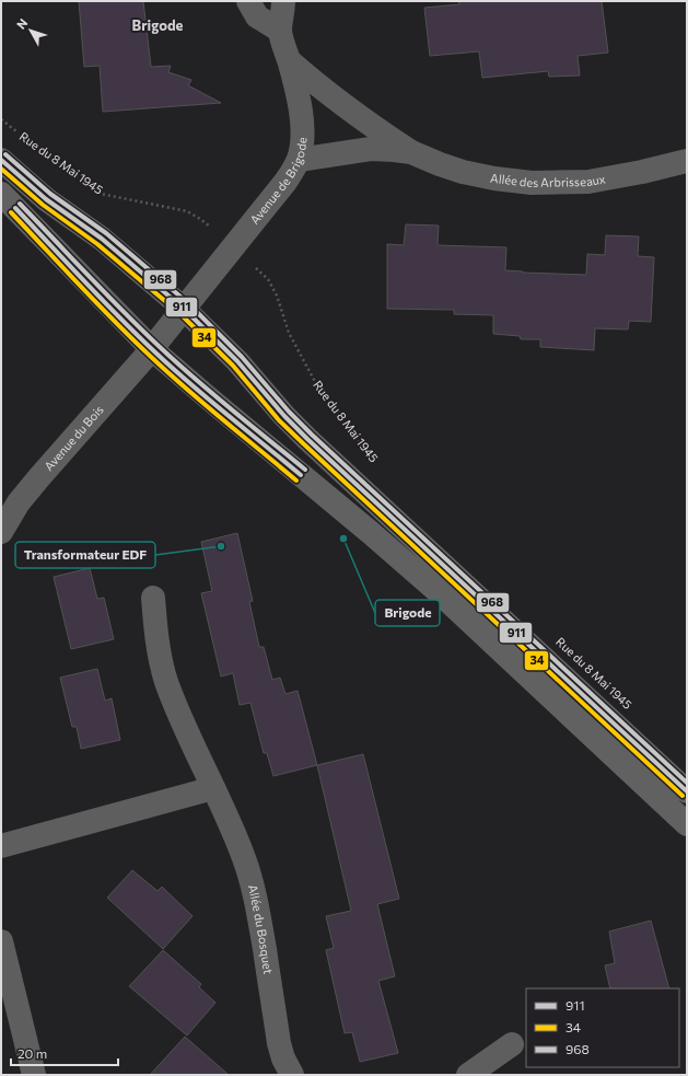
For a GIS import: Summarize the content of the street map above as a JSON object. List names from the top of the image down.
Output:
{
  "streets": {
    "main road": ["Rue du 8 Mai 1945"],
    "street": [
      "Allée des Arbrisseaux",
      "Avenue de Brigode",
      "Avenue du Bois",
      "Allée du Bosquet"
    ]
  },
  "crossings": [
    ["Rue du 8 Mai 1945", "Avenue de Brigode"],
    ["Allée des Arbrisseaux", "Avenue de Brigode"]
  ],
  "districts": ["Brigode"],
  "places": ["Brigode", "Transformateur EDF"],
  "lines": ["transit line 968", "transit line 911", "transit line 34"],
  "legend": ["911", "34", "968"],
  "scale_bar": "20 m",
  "north": "top left"
}
